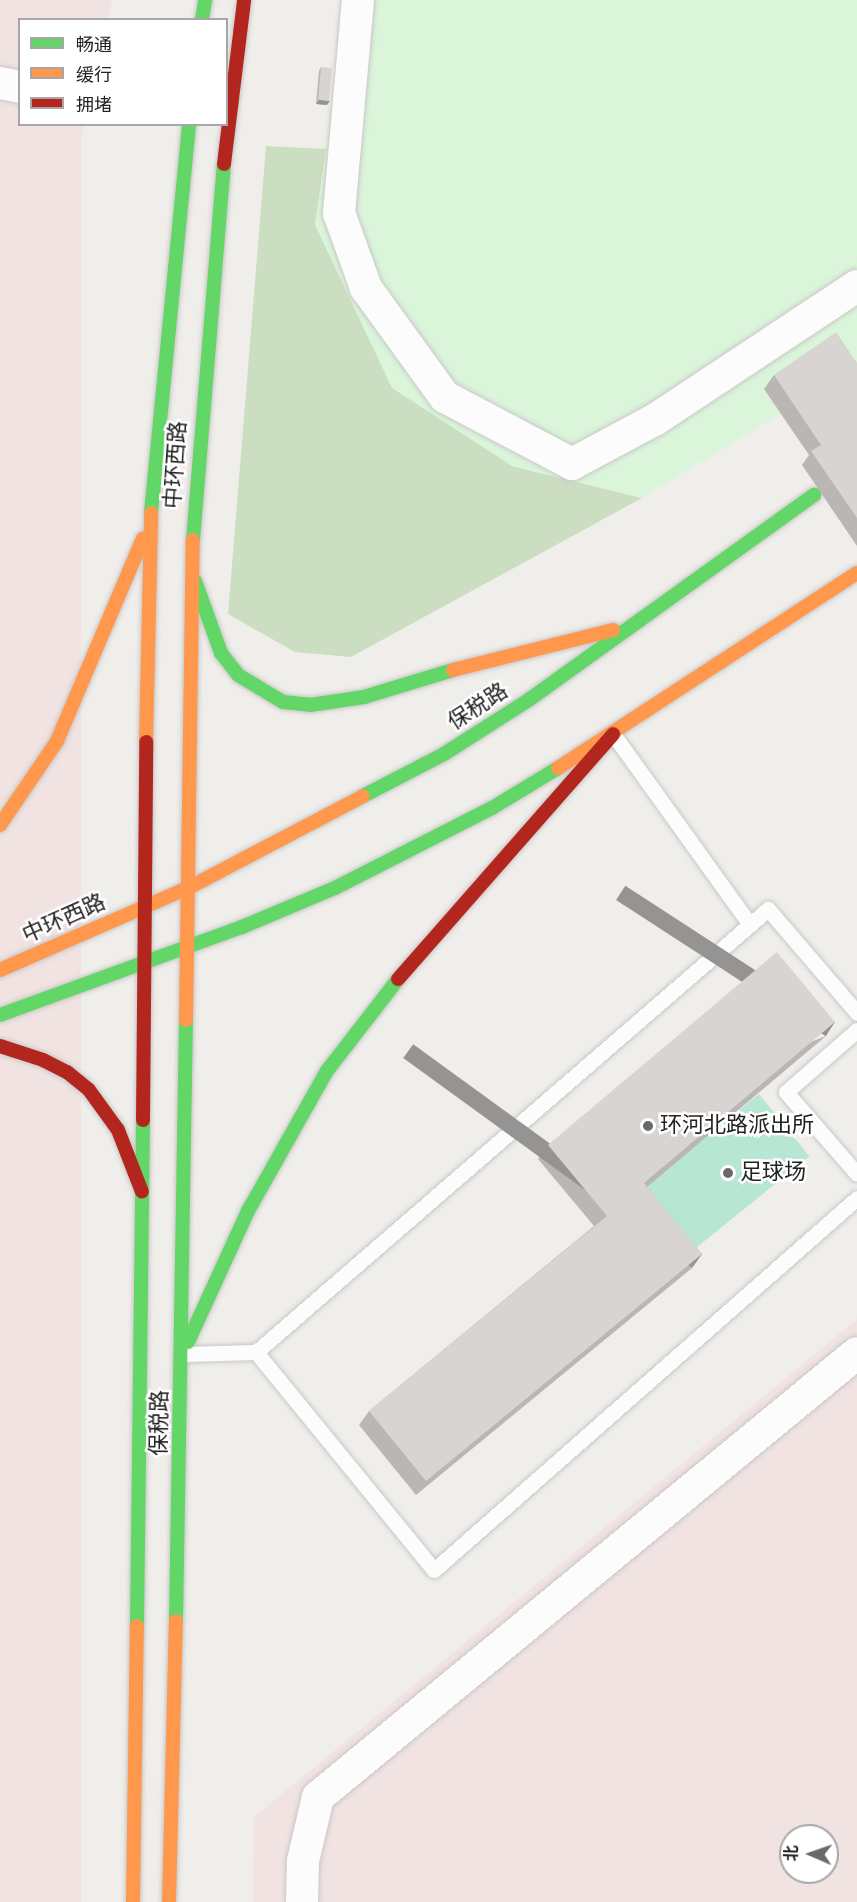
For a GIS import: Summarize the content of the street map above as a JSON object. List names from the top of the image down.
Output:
{
  "streets": {
    "main road": ["中环西路", "保税路"]
  },
  "crossings": [
    ["中环西路", "保税路"]
  ],
  "places": ["环河北路派出所", "足球场"],
  "legend": ["畅通", "缓行", "拥堵"],
  "north": "left"
}
